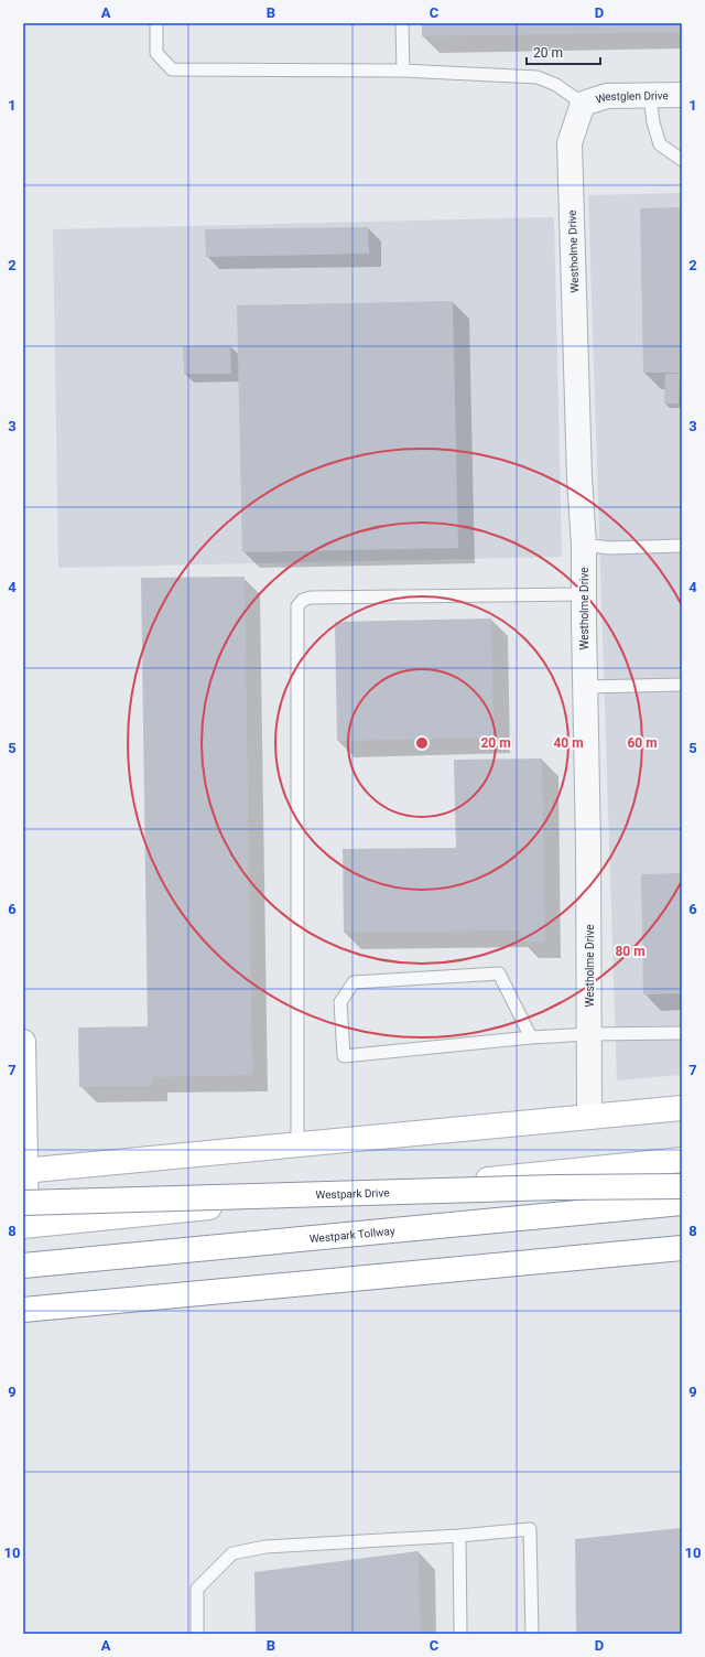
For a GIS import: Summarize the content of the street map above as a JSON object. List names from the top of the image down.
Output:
{
  "streets": {
    "main road": ["Westpark Drive", "Westpark Tollway"],
    "street": ["Westglen Drive", "Westholme Drive"]
  },
  "crossings": [
    ["Westglen Drive", "Westholme Drive"]
  ],
  "scale_bar": "20 m",
  "grid": {
    "columns": [
      "A",
      "B",
      "C",
      "D"
    ],
    "rows": [
      "1",
      "2",
      "3",
      "4",
      "5",
      "6",
      "7",
      "8",
      "9",
      "10"
    ]
  },
  "rings": [
    "20 m",
    "40 m",
    "60 m",
    "80 m"
  ]
}
